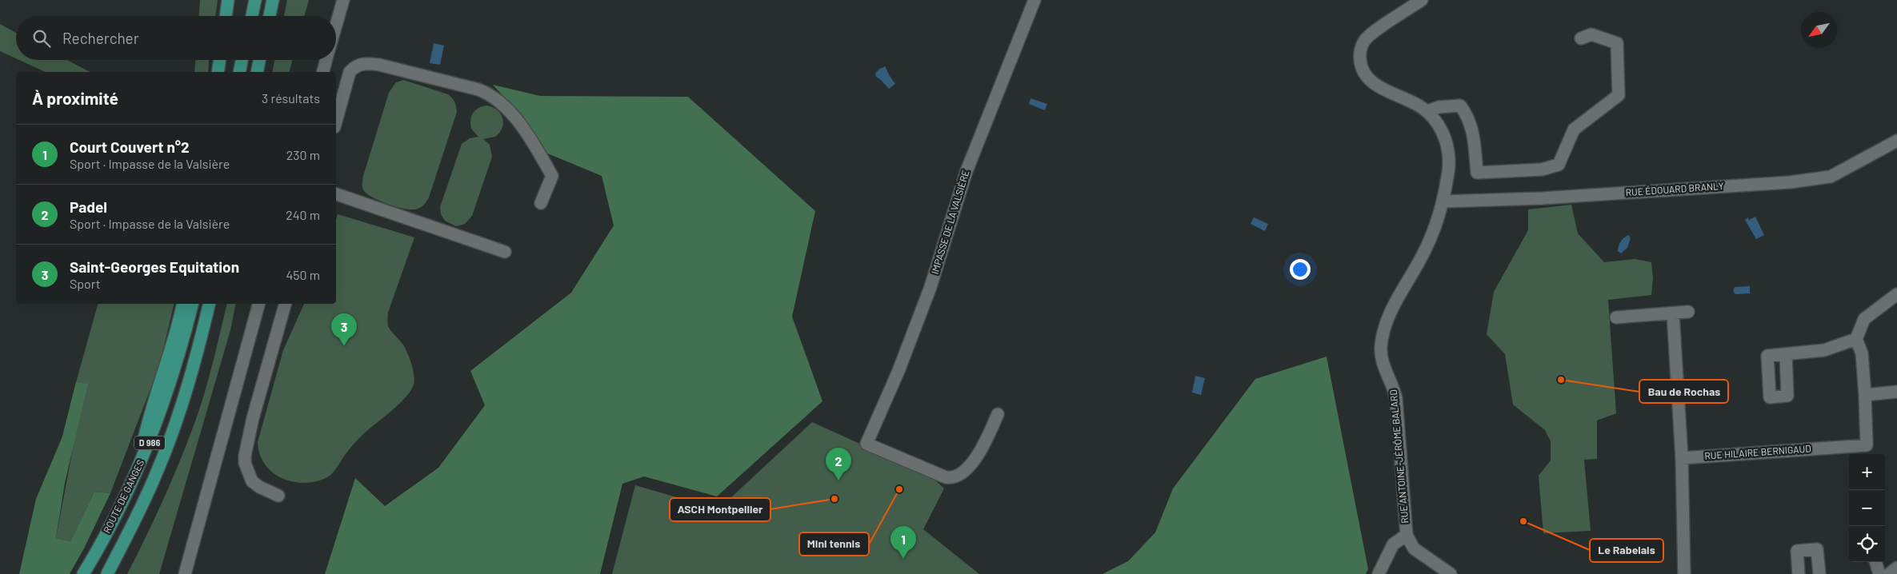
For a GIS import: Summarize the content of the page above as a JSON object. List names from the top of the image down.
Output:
{
  "streets": {
    "main road": ["D 986", "ROUTE DE GANGES"],
    "street": [
      "RUE ÉDOUARD BRANLY",
      "IMPASSE DE LA VALSIÈRE",
      "RUE HILAIRE BERNIGAUD",
      "RUE ANTOINE-JÉRÔME BALARD"
    ]
  },
  "crossings": [
    ["RUE ÉDOUARD BRANLY", "RUE ANTOINE-JÉRÔME BALARD"],
    ["D 986", "ROUTE DE GANGES"]
  ],
  "places": [
    "Bau de Rochas",
    "Mini tennis",
    "ASCH Montpellier",
    "Le Rabelais"
  ],
  "north": "bottom left",
  "page": {
    "search": "Rechercher",
    "heading": ["À proximité", "3 résultats"],
    "list": [
      {
        "mark": "1",
        "name": "Court Couvert n°2",
        "note": "Sport · Impasse de la Valsière",
        "value": "230 m"
      },
      {
        "mark": "2",
        "name": "Padel",
        "note": "Sport · Impasse de la Valsière",
        "value": "240 m"
      },
      {
        "mark": "3",
        "name": "Saint-Georges Equitation",
        "note": "Sport",
        "value": "450 m"
      }
    ],
    "pins": ["3", "2", "1"],
    "map_buttons": ["+", "−"]
  }
}
